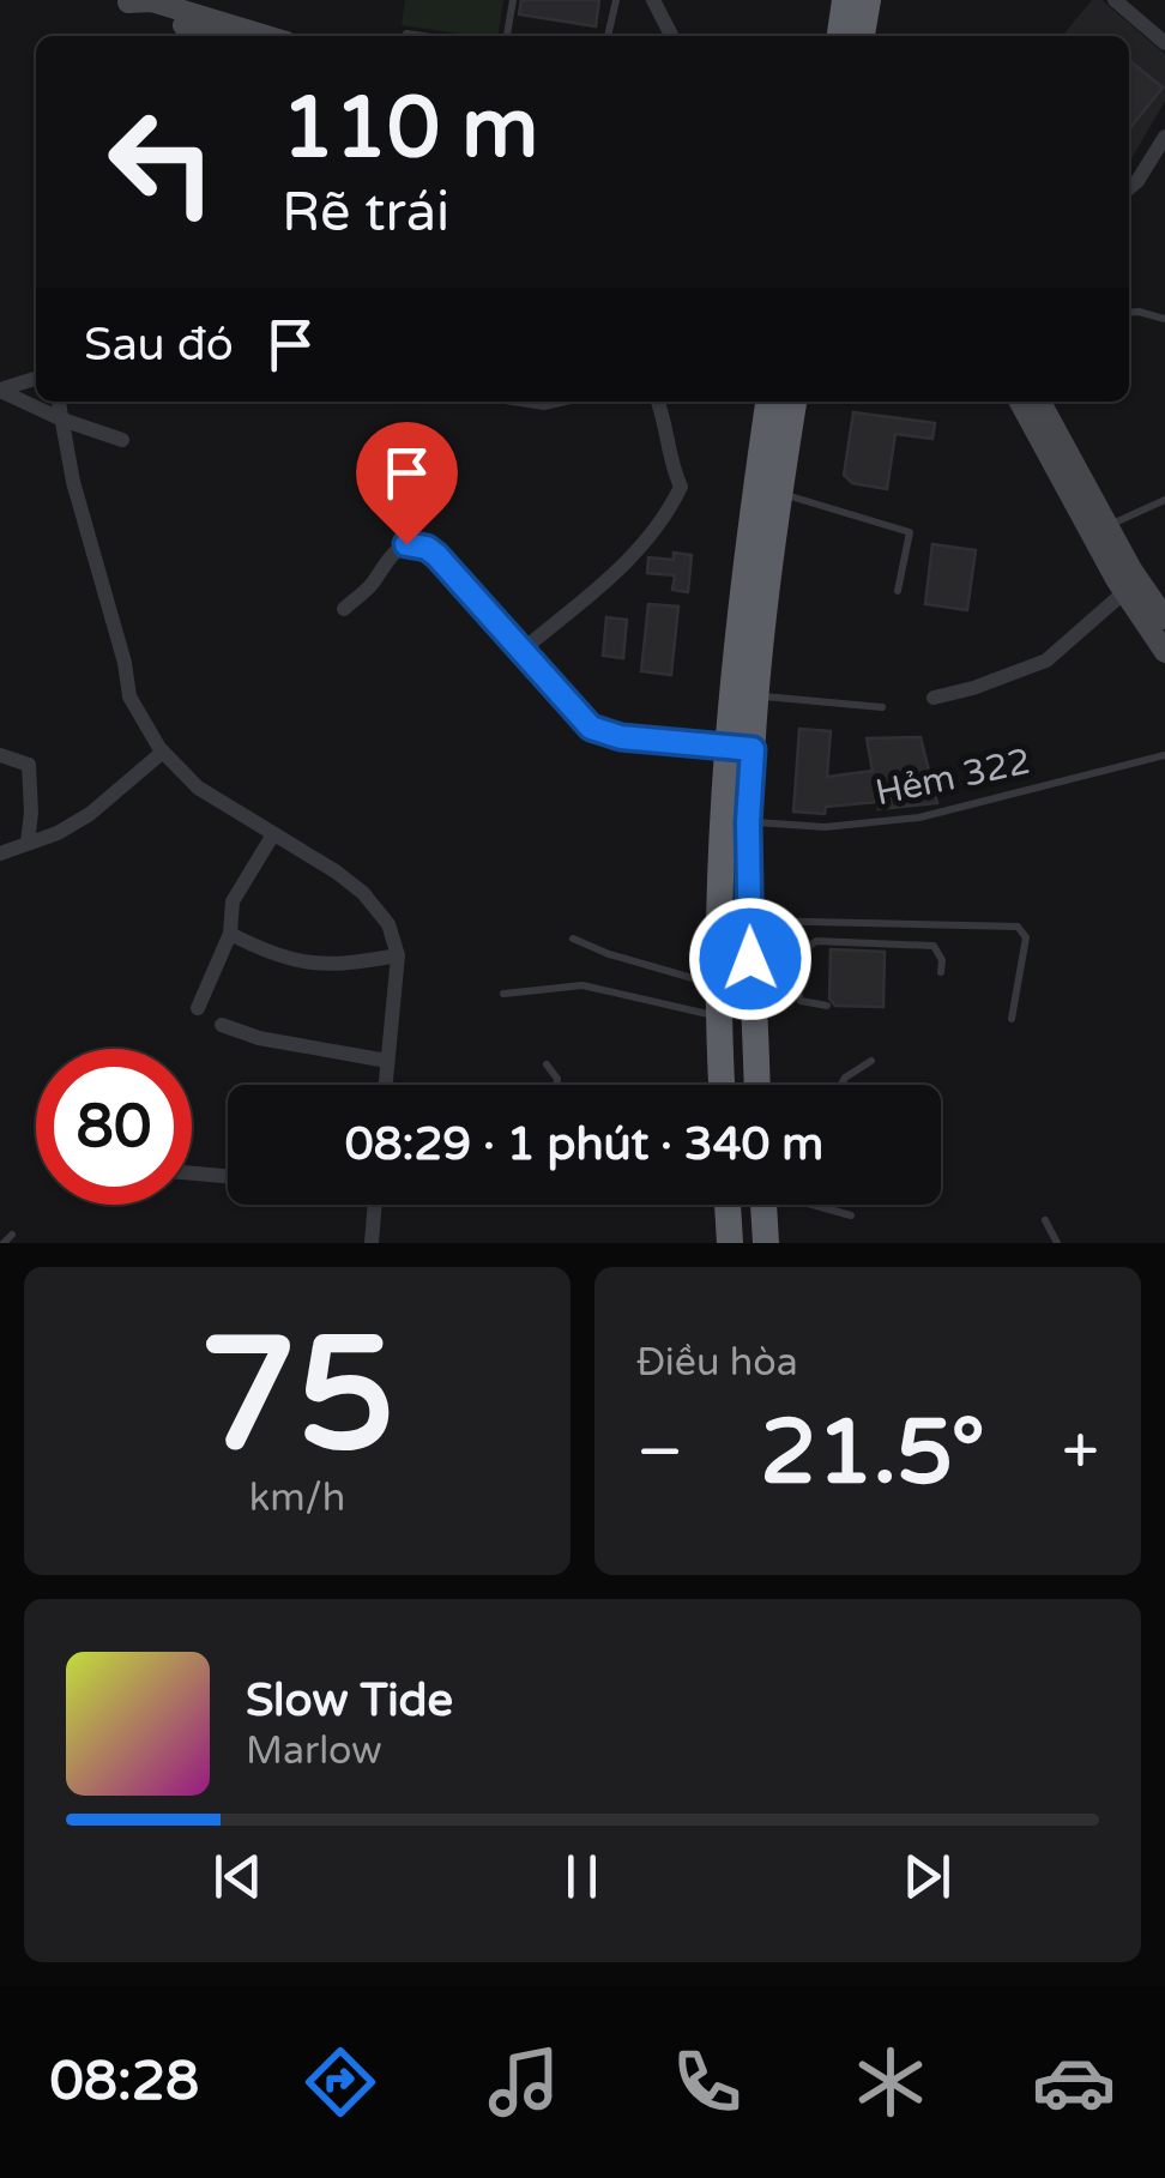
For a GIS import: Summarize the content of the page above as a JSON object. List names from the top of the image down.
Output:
{
  "streets": {
    "lane": ["Hẻm 322"]
  },
  "page": {
    "turn": ["110 m", "Rẽ trái"],
    "then": "Sau đó",
    "limit": "80",
    "trip": "08:29 · 1 phút · 340 m",
    "tile": [
      ["75", "km/h"],
      "Điều hòa"
    ],
    "heat": ["−", "21.5°", "+"],
    "song": ["Slow Tide", "Marlow"],
    "tabs": "08:28"
  }
}
